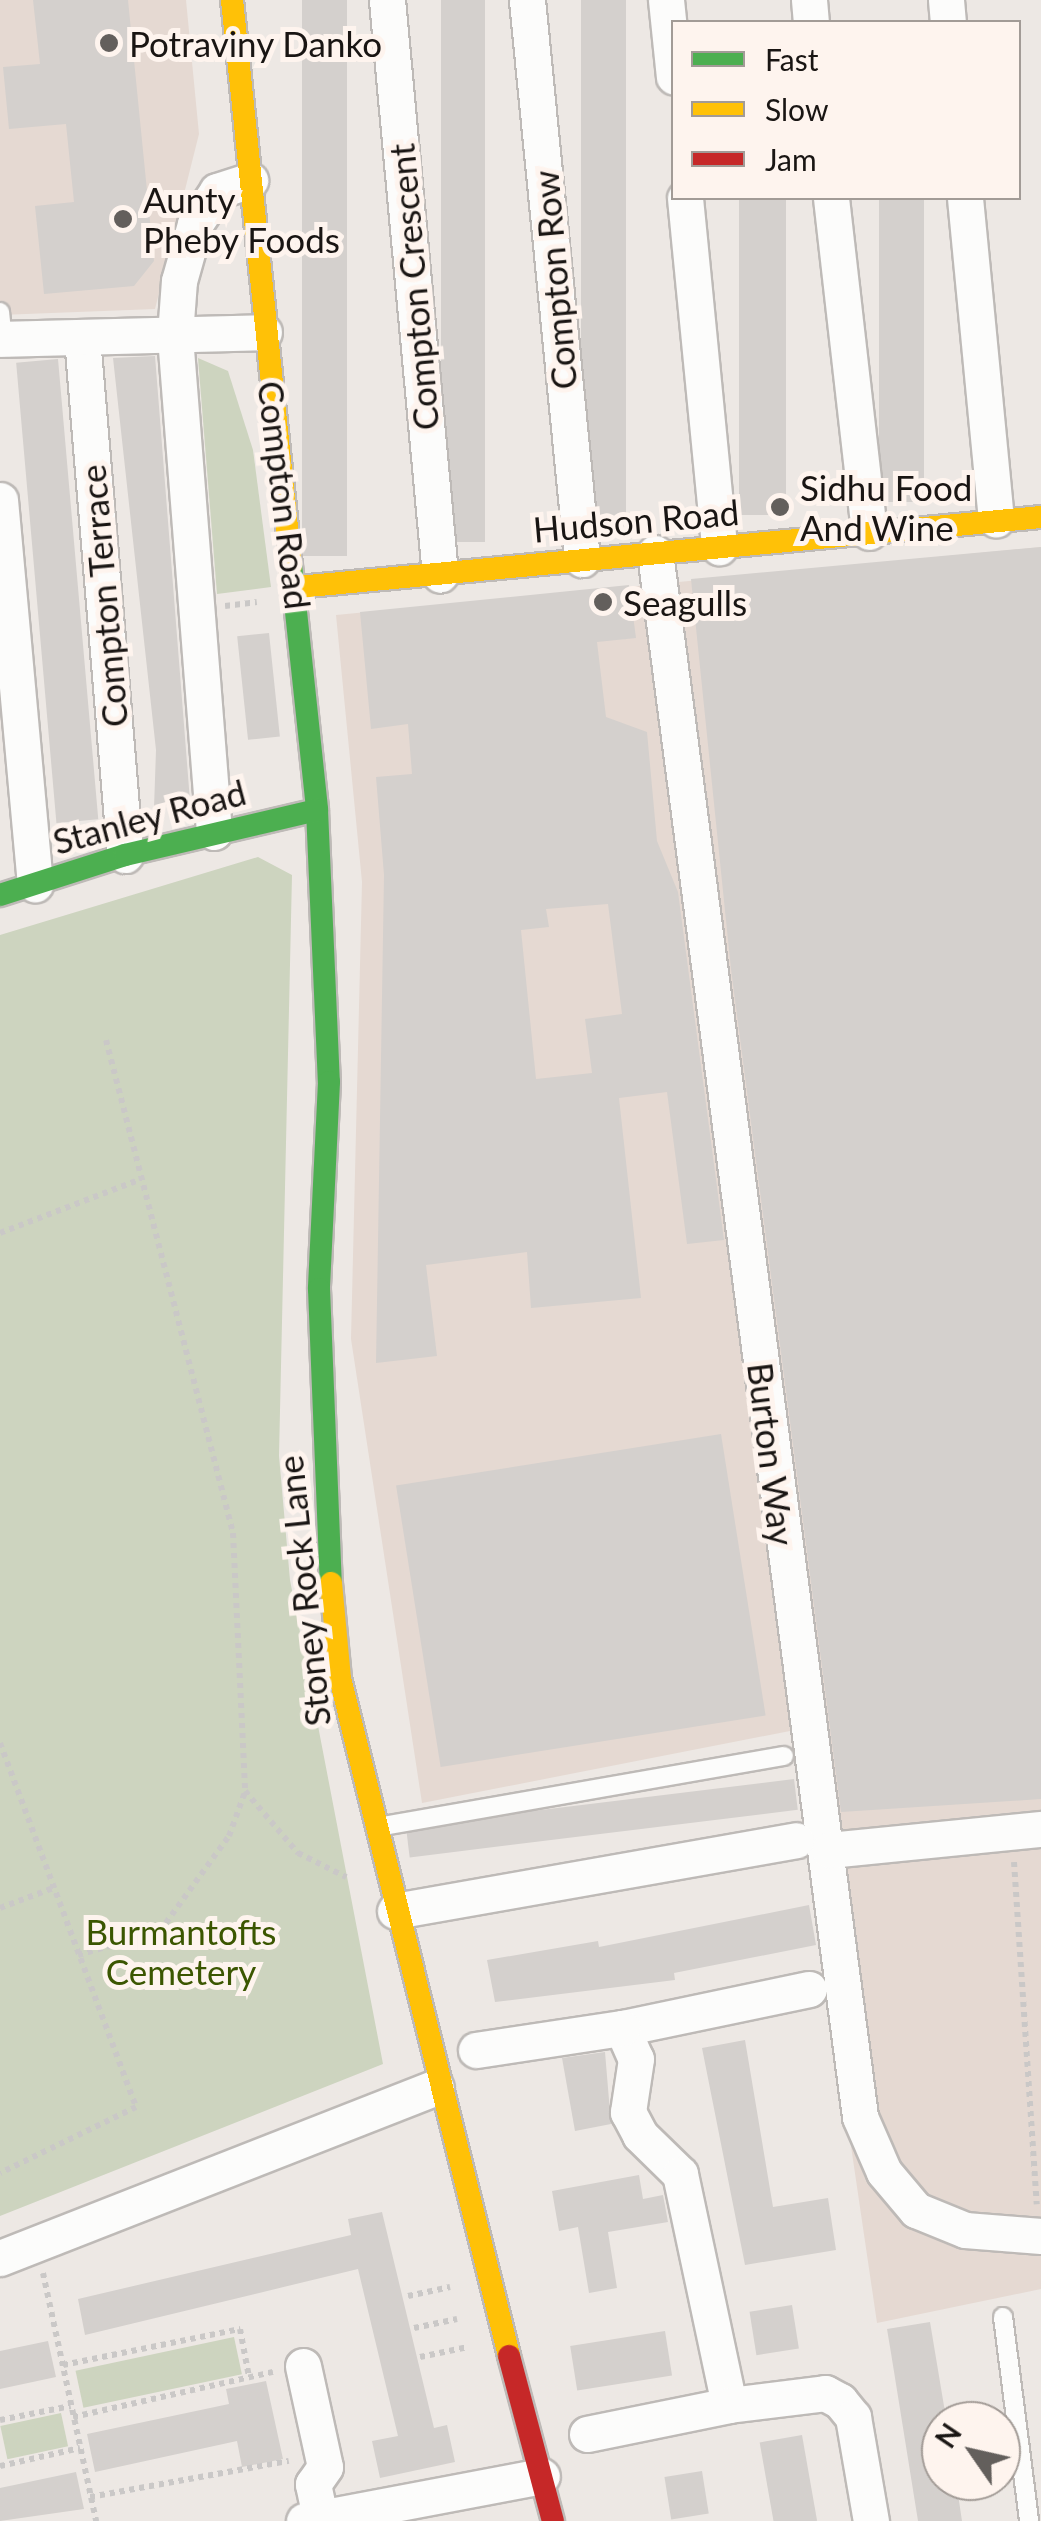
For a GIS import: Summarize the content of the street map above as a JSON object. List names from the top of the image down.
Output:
{
  "streets": {
    "street": [
      "Compton Row",
      "Compton Crescent",
      "Compton Road",
      "Hudson Road",
      "Compton Terrace",
      "Stanley Road",
      "Burton Way",
      "Stoney Rock Lane"
    ]
  },
  "crossings": [
    ["Compton Row", "Hudson Road"],
    ["Compton Crescent", "Hudson Road"],
    ["Compton Road", "Hudson Road"],
    ["Compton Road", "Stanley Road"],
    ["Compton Road", "Stoney Rock Lane"],
    ["Hudson Road", "Burton Way"],
    ["Compton Terrace", "Stanley Road"],
    ["Stanley Road", "Stoney Rock Lane"]
  ],
  "parks": ["Burmantofts Cemetery"],
  "places": [
    "Potraviny Danko",
    "Aunty Pheby Foods",
    "Sidhu Food And Wine",
    "Seagulls"
  ],
  "legend": ["Fast", "Slow", "Jam"],
  "north": "top left"
}
